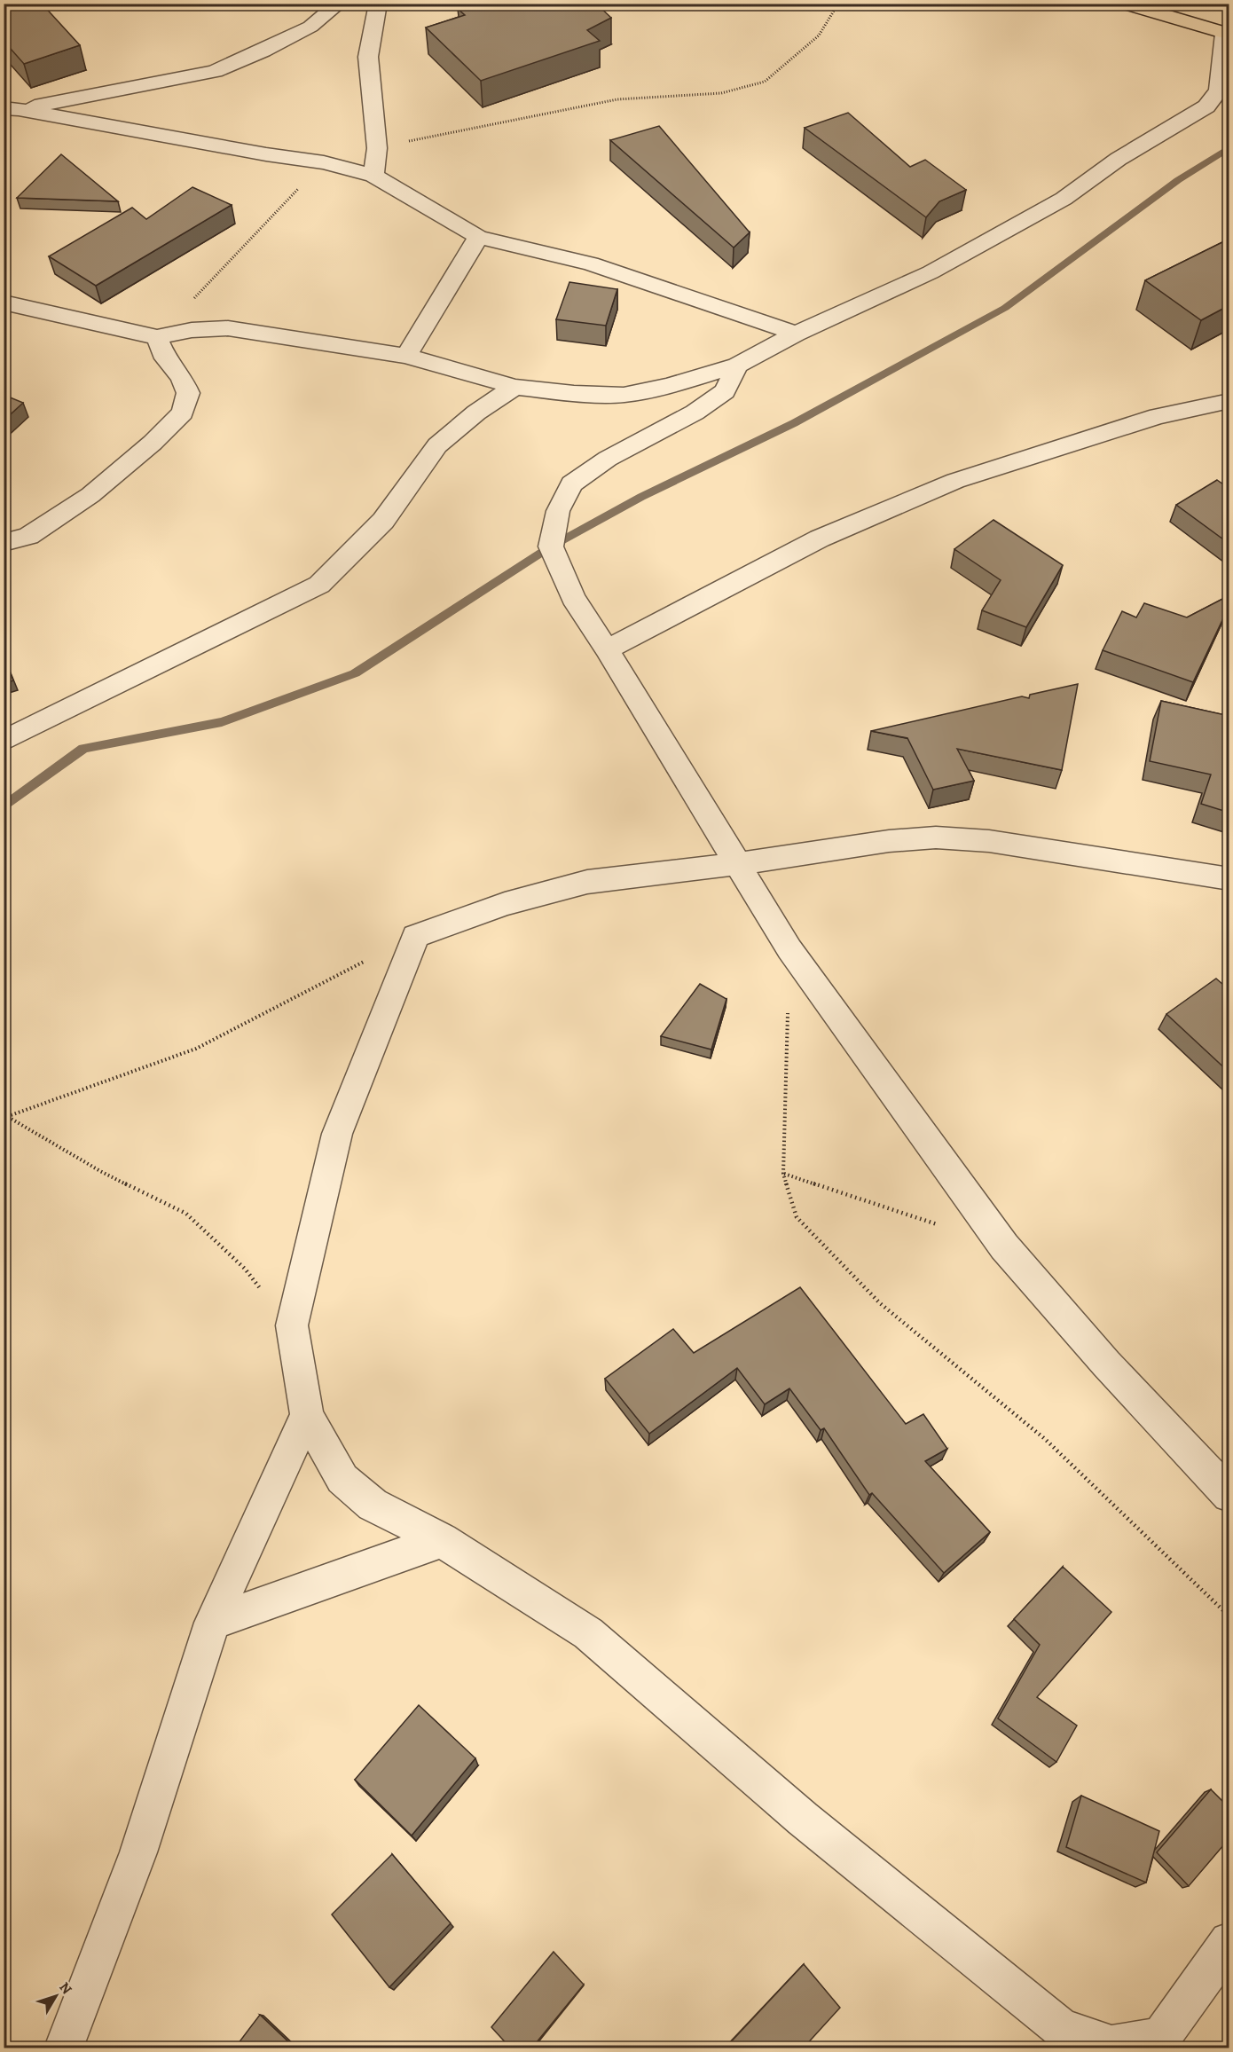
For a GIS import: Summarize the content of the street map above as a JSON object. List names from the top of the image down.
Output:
{
  "north": "top right"
}
